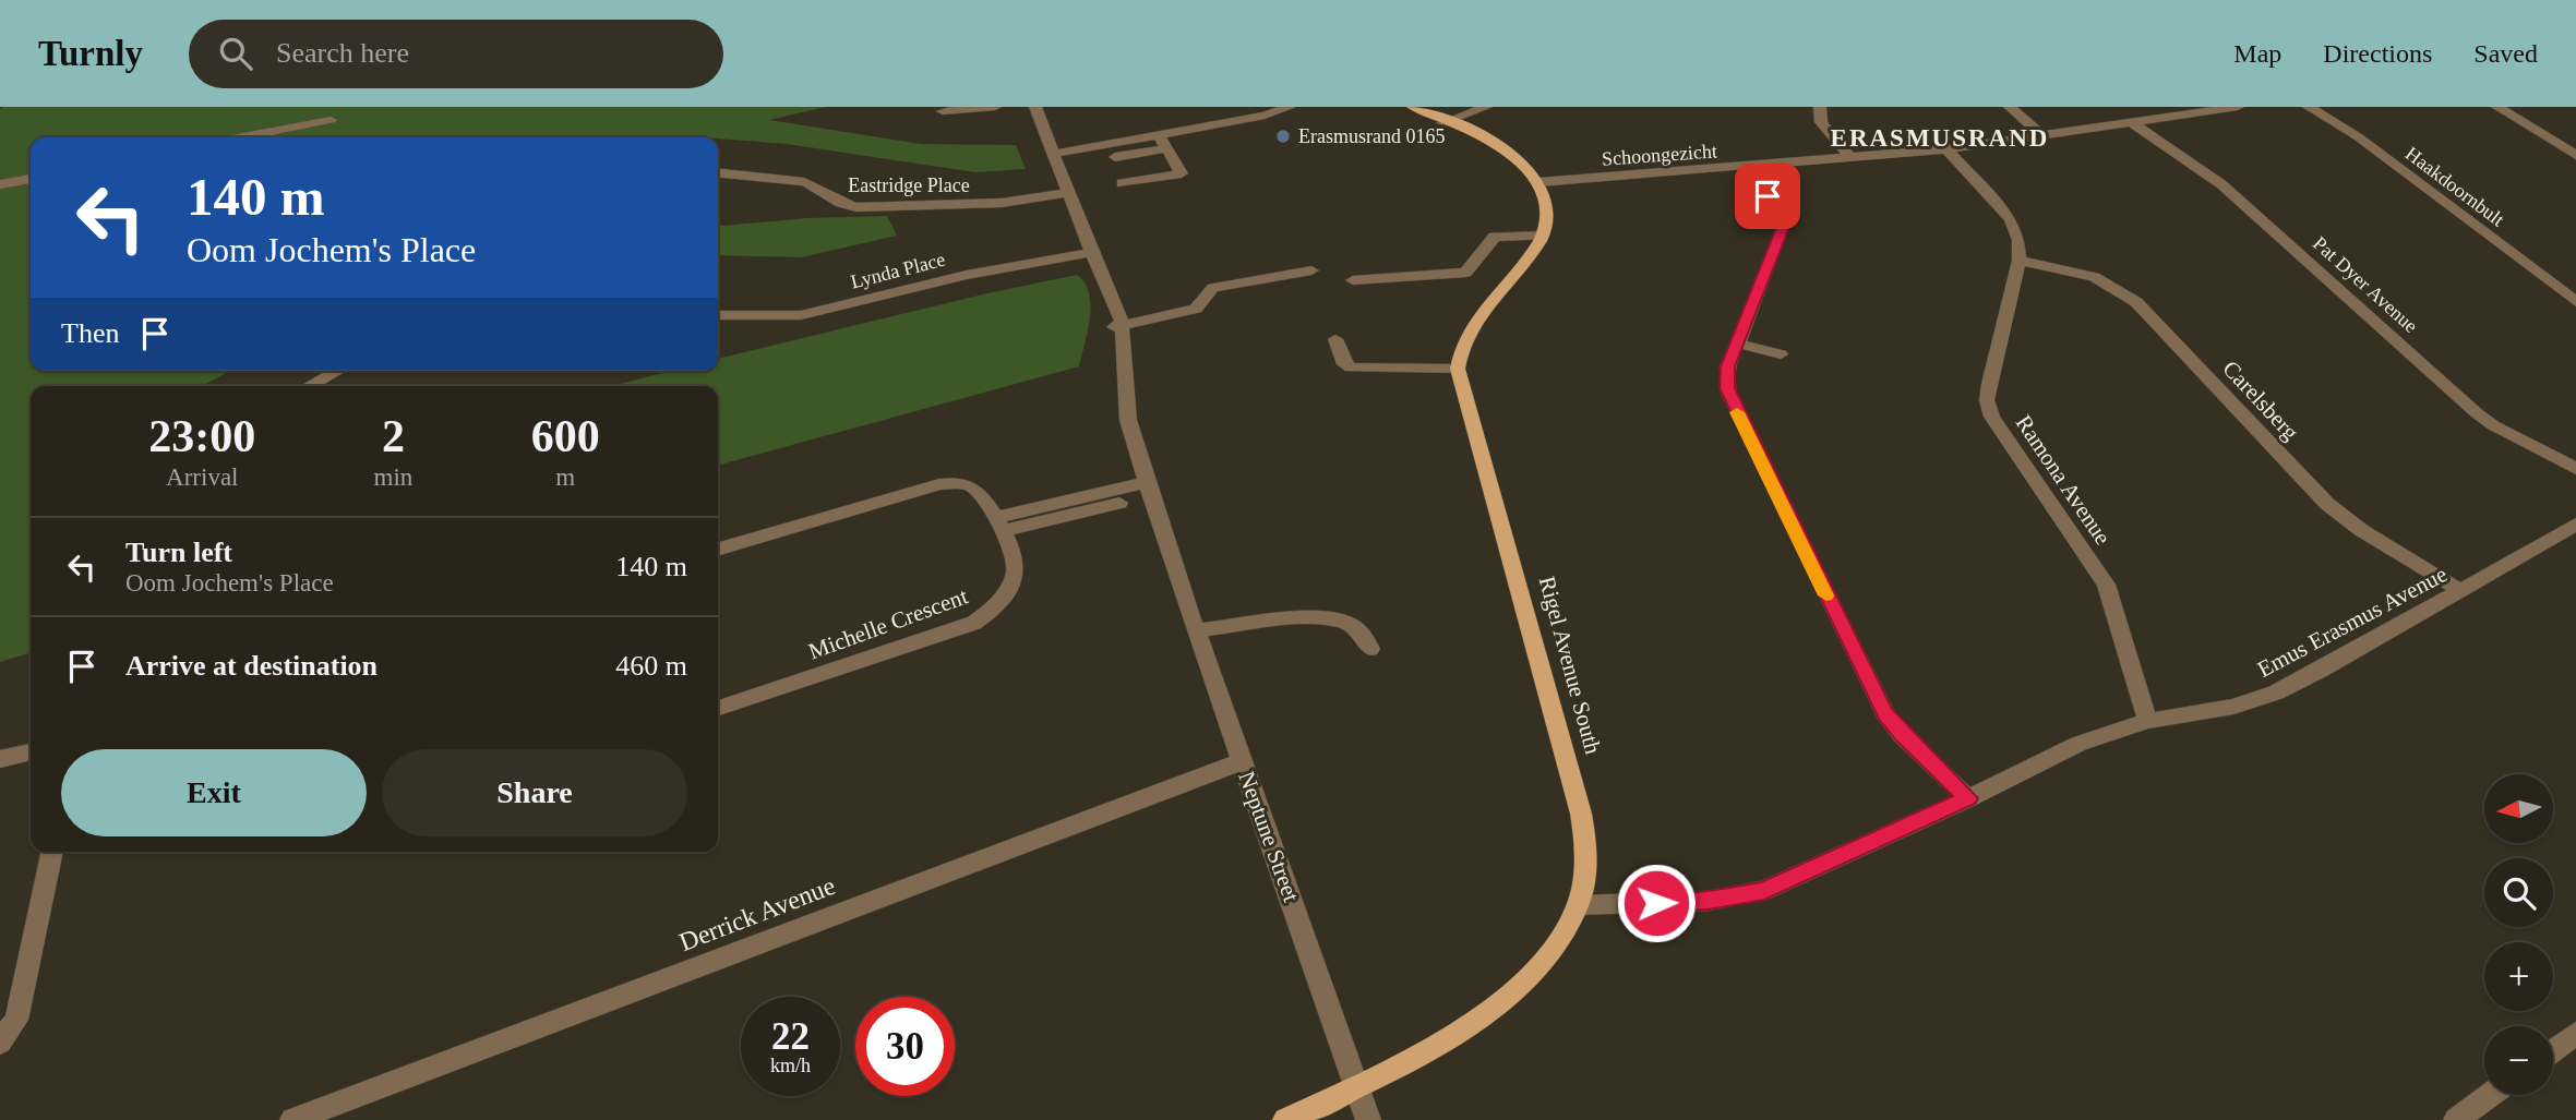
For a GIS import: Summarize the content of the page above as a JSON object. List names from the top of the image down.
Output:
{
  "streets": {
    "main road": ["Rigel Avenue South"],
    "street": [
      "Schoongezicht",
      "Eastridge Place",
      "Haakdoornbult",
      "Lynda Place",
      "Pat Dyer Avenue",
      "Carelsberg",
      "Ramona Avenue",
      "Emus Erasmus Avenue",
      "Michelle Crescent",
      "Neptune Street",
      "Derrick Avenue"
    ]
  },
  "crossings": [
    ["Schoongezicht", "Pat Dyer Avenue"],
    ["Schoongezicht", "Ramona Avenue"],
    ["Eastridge Place", "Neptune Street"],
    ["Lynda Place", "Neptune Street"],
    ["Carelsberg", "Ramona Avenue"],
    ["Carelsberg", "Emus Erasmus Avenue"],
    ["Ramona Avenue", "Emus Erasmus Avenue"],
    ["Emus Erasmus Avenue", "Rigel Avenue South"],
    ["Rigel Avenue South", "Neptune Street"],
    ["Neptune Street", "Derrick Avenue"]
  ],
  "districts": ["ERASMUSRAND"],
  "places": ["Erasmusrand 0165"],
  "north": "left",
  "page": {
    "header": "Turnly",
    "search": "Search here",
    "nav": ["Map", "Directions", "Saved"],
    "turn": ["140 m", "Oom Jochem's Place"],
    "then": "Then",
    "eta": [
      "23:00",
      "Arrival",
      "2",
      "min",
      "600",
      "m"
    ],
    "list": [
      {
        "name": "Turn left",
        "note": "Oom Jochem's Place",
        "value": "140 m"
      },
      {
        "name": "Arrive at destination",
        "value": "460 m"
      }
    ],
    "buttons": ["Exit", "Share"],
    "map_buttons": ["+", "−"],
    "speed": "22 km/h",
    "limit": "30"
  }
}
